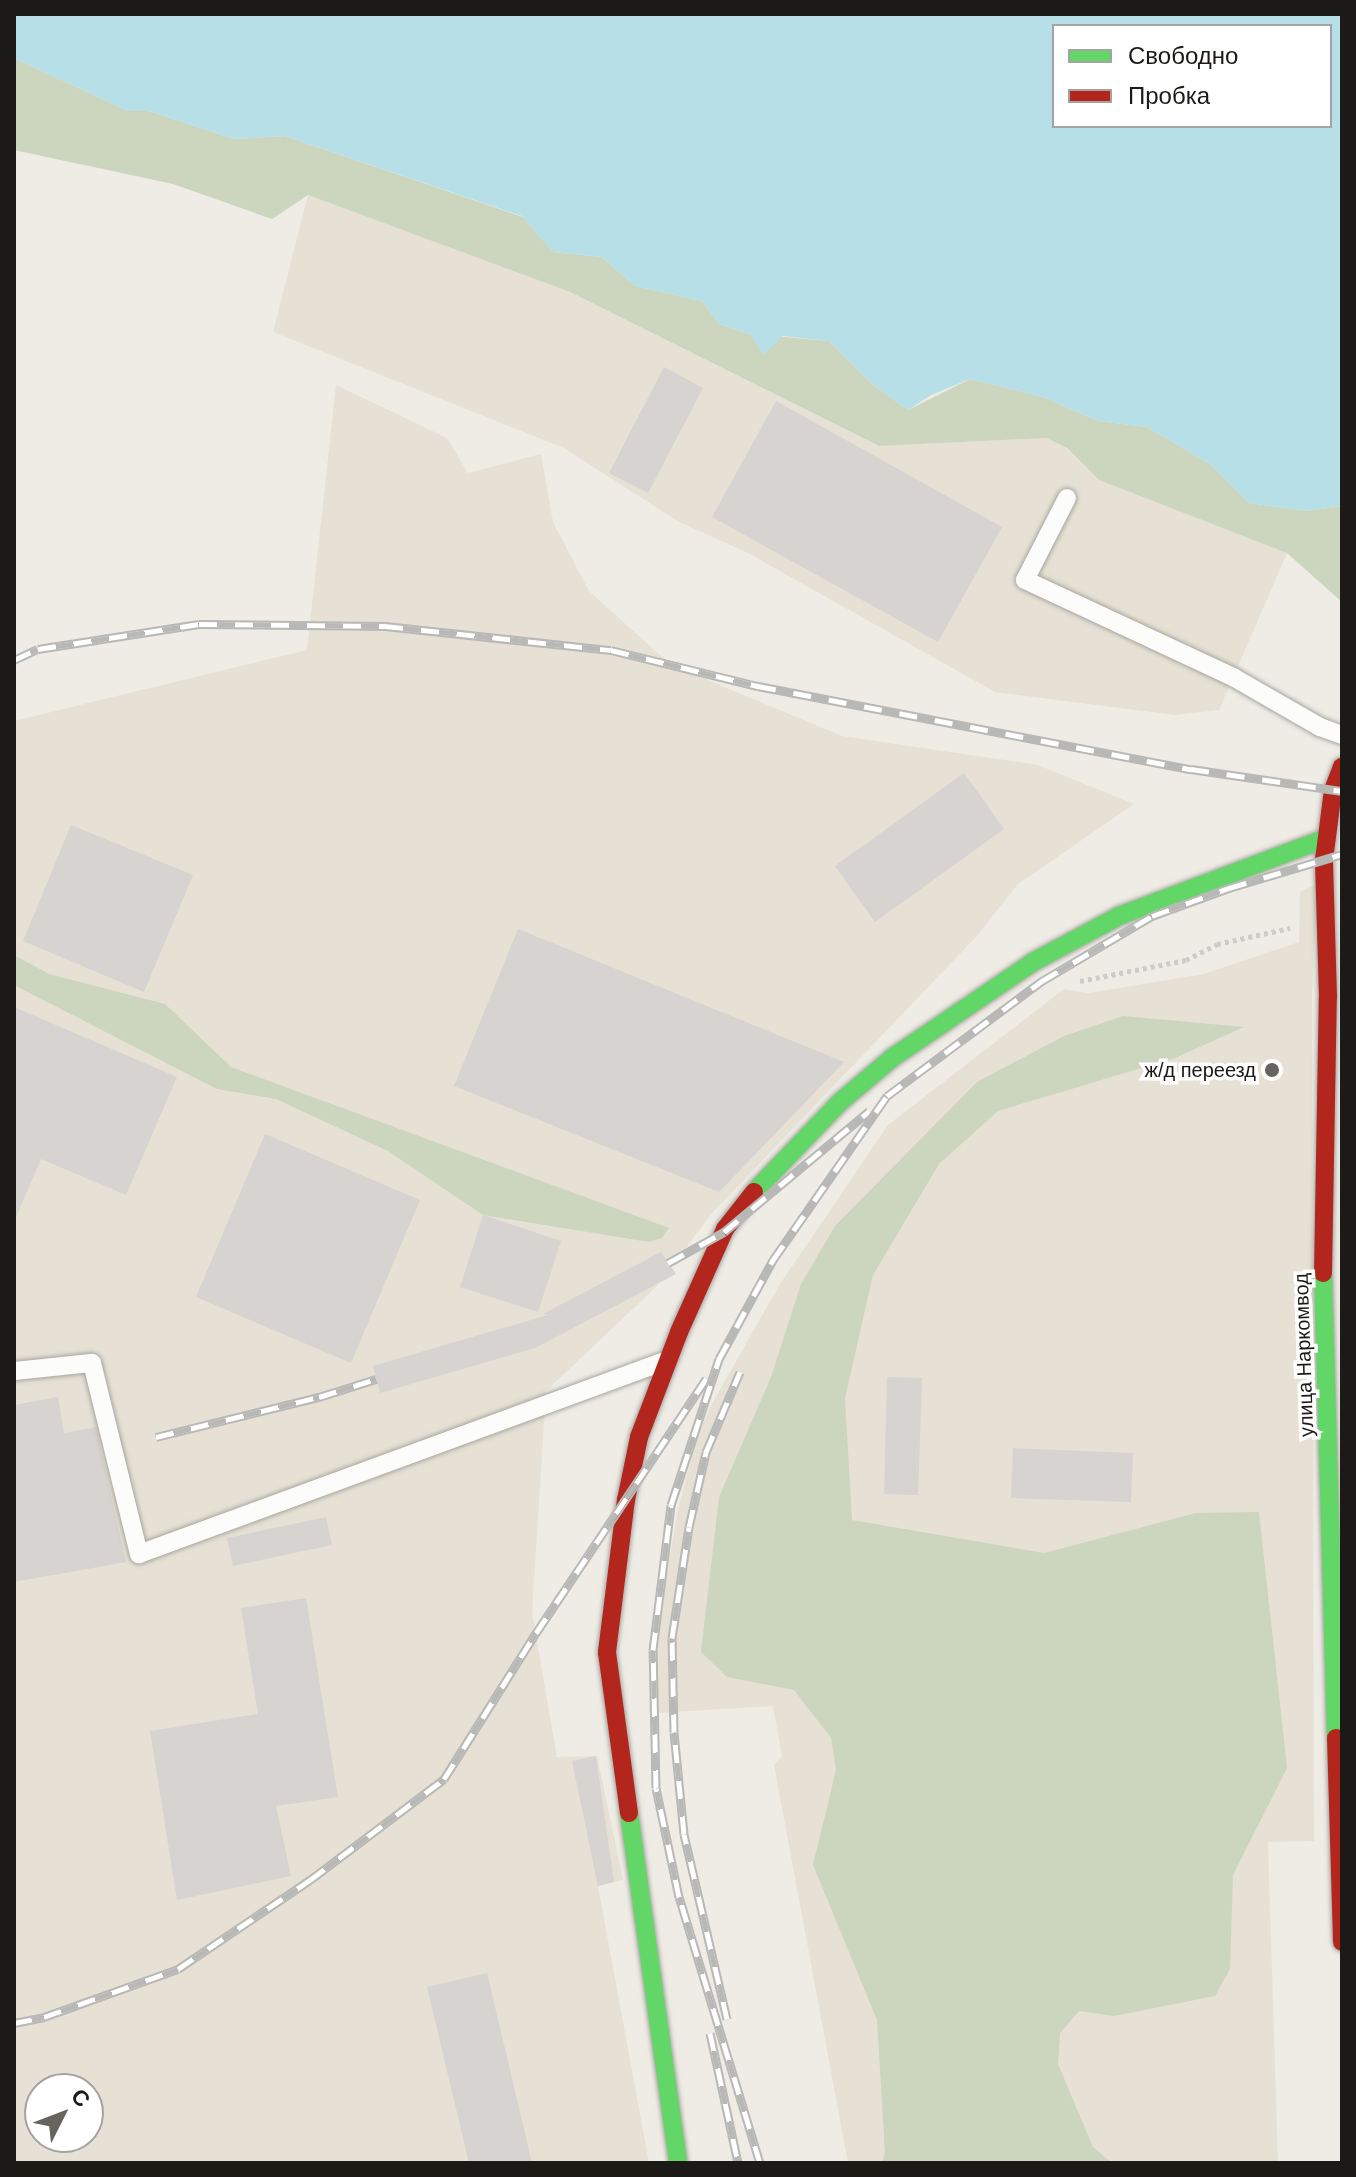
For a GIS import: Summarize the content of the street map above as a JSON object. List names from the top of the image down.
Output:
{
  "streets": {
    "street": ["улица Наркомвод"]
  },
  "places": ["ж/д переезд"],
  "legend": ["Свободно", "Пробка"],
  "north": "top right"
}
